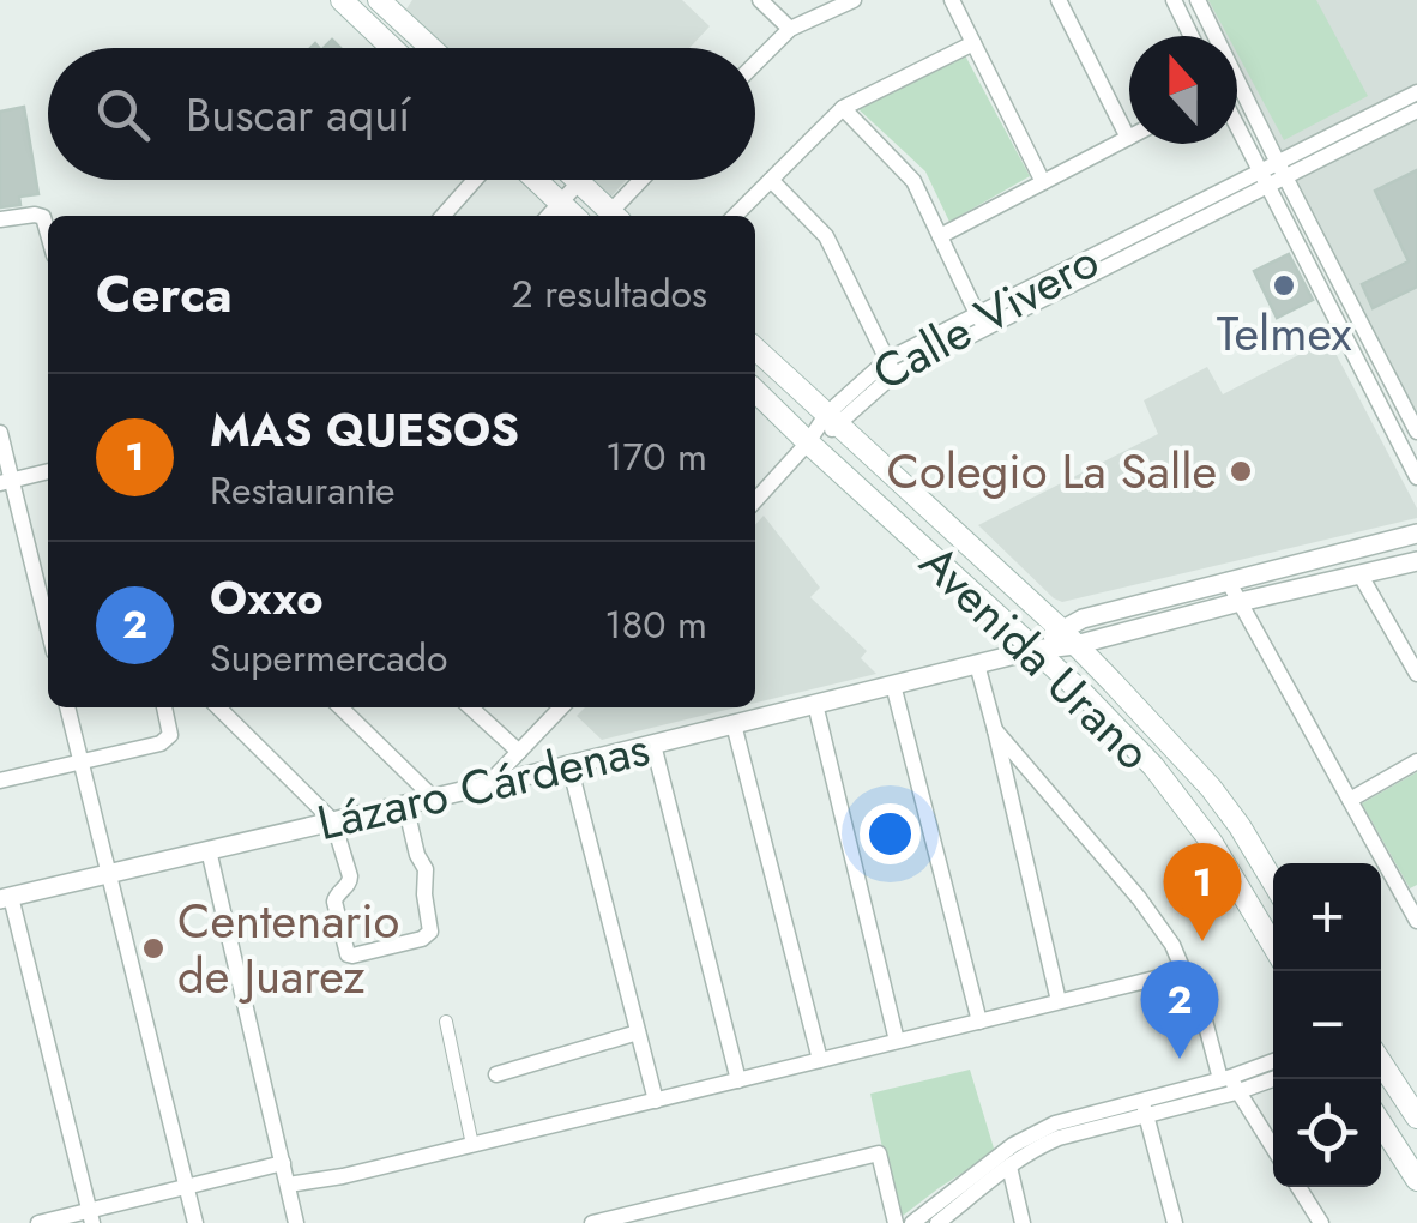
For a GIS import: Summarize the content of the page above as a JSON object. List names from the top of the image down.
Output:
{
  "streets": {
    "main road": ["Avenida Urano"],
    "street": ["Calle Vivero", "Lázaro Cárdenas"]
  },
  "crossings": [
    ["Calle Vivero", "Avenida Urano"],
    ["Avenida Urano", "Lázaro Cárdenas"]
  ],
  "places": ["Telmex", "Colegio La Salle", "Centenario de Juarez"],
  "north": "top",
  "page": {
    "search": "Buscar aquí",
    "heading": ["Cerca", "2 resultados"],
    "list": [
      {
        "mark": "1",
        "name": "MAS QUESOS",
        "note": "Restaurante",
        "value": "170 m"
      },
      {
        "mark": "2",
        "name": "Oxxo",
        "note": "Supermercado",
        "value": "180 m"
      }
    ],
    "pins": ["1", "2"],
    "map_buttons": ["+", "−"]
  }
}
